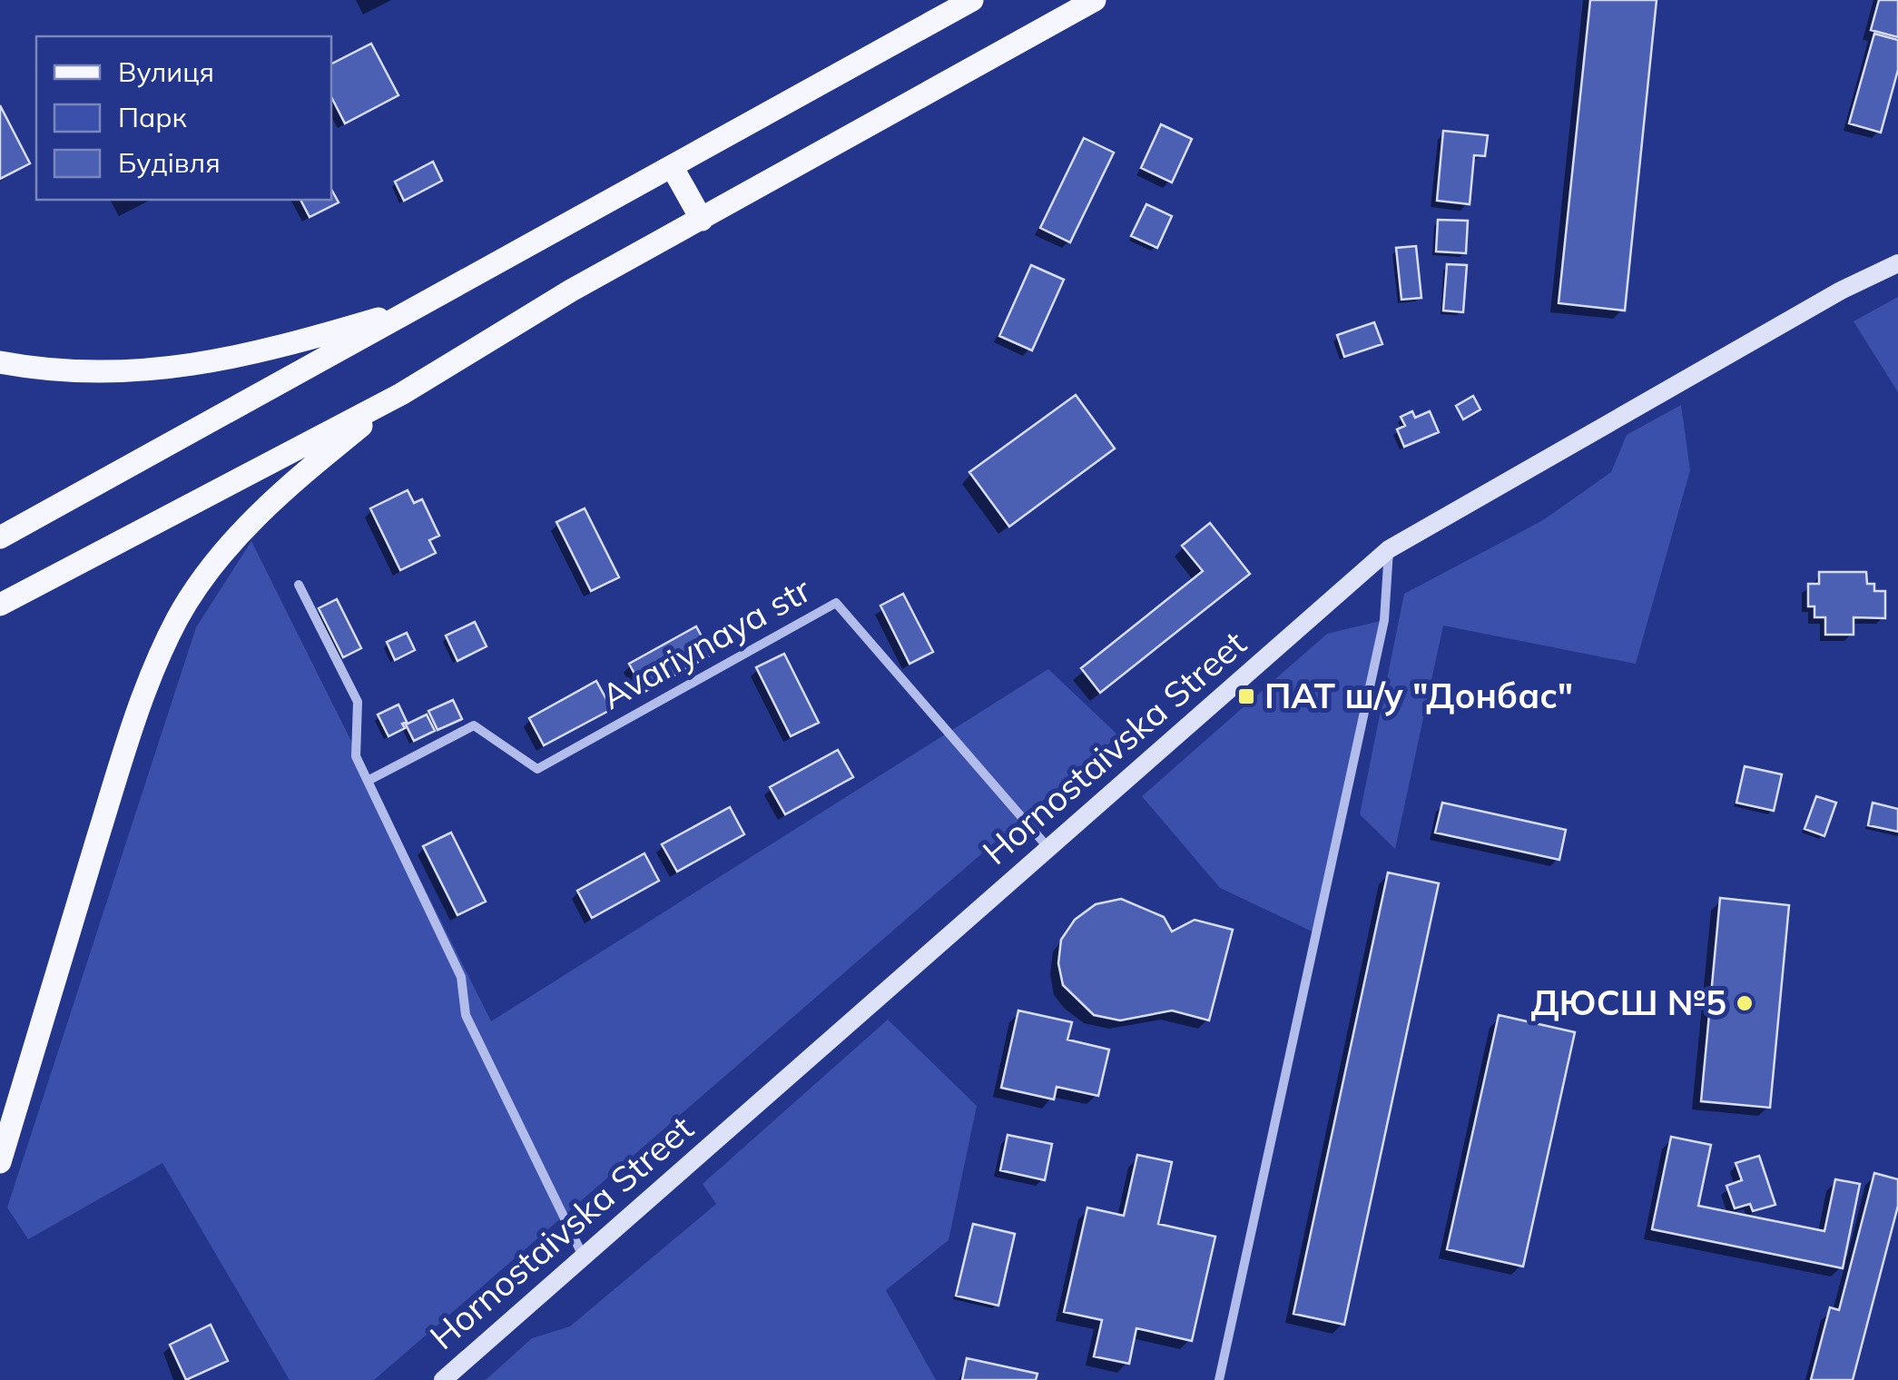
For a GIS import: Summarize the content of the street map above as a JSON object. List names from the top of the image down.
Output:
{
  "streets": {
    "main road": ["Hornostaivska Street"],
    "street": ["Avariynaya str"]
  },
  "crossings": [
    ["Avariynaya str", "Hornostaivska Street"]
  ],
  "places": {
    "transit": ["ПАТ ш/у \"Донбас\""],
    "other": ["ДЮСШ №5"]
  },
  "legend": ["Вулиця", "Парк", "Будівля"]
}
